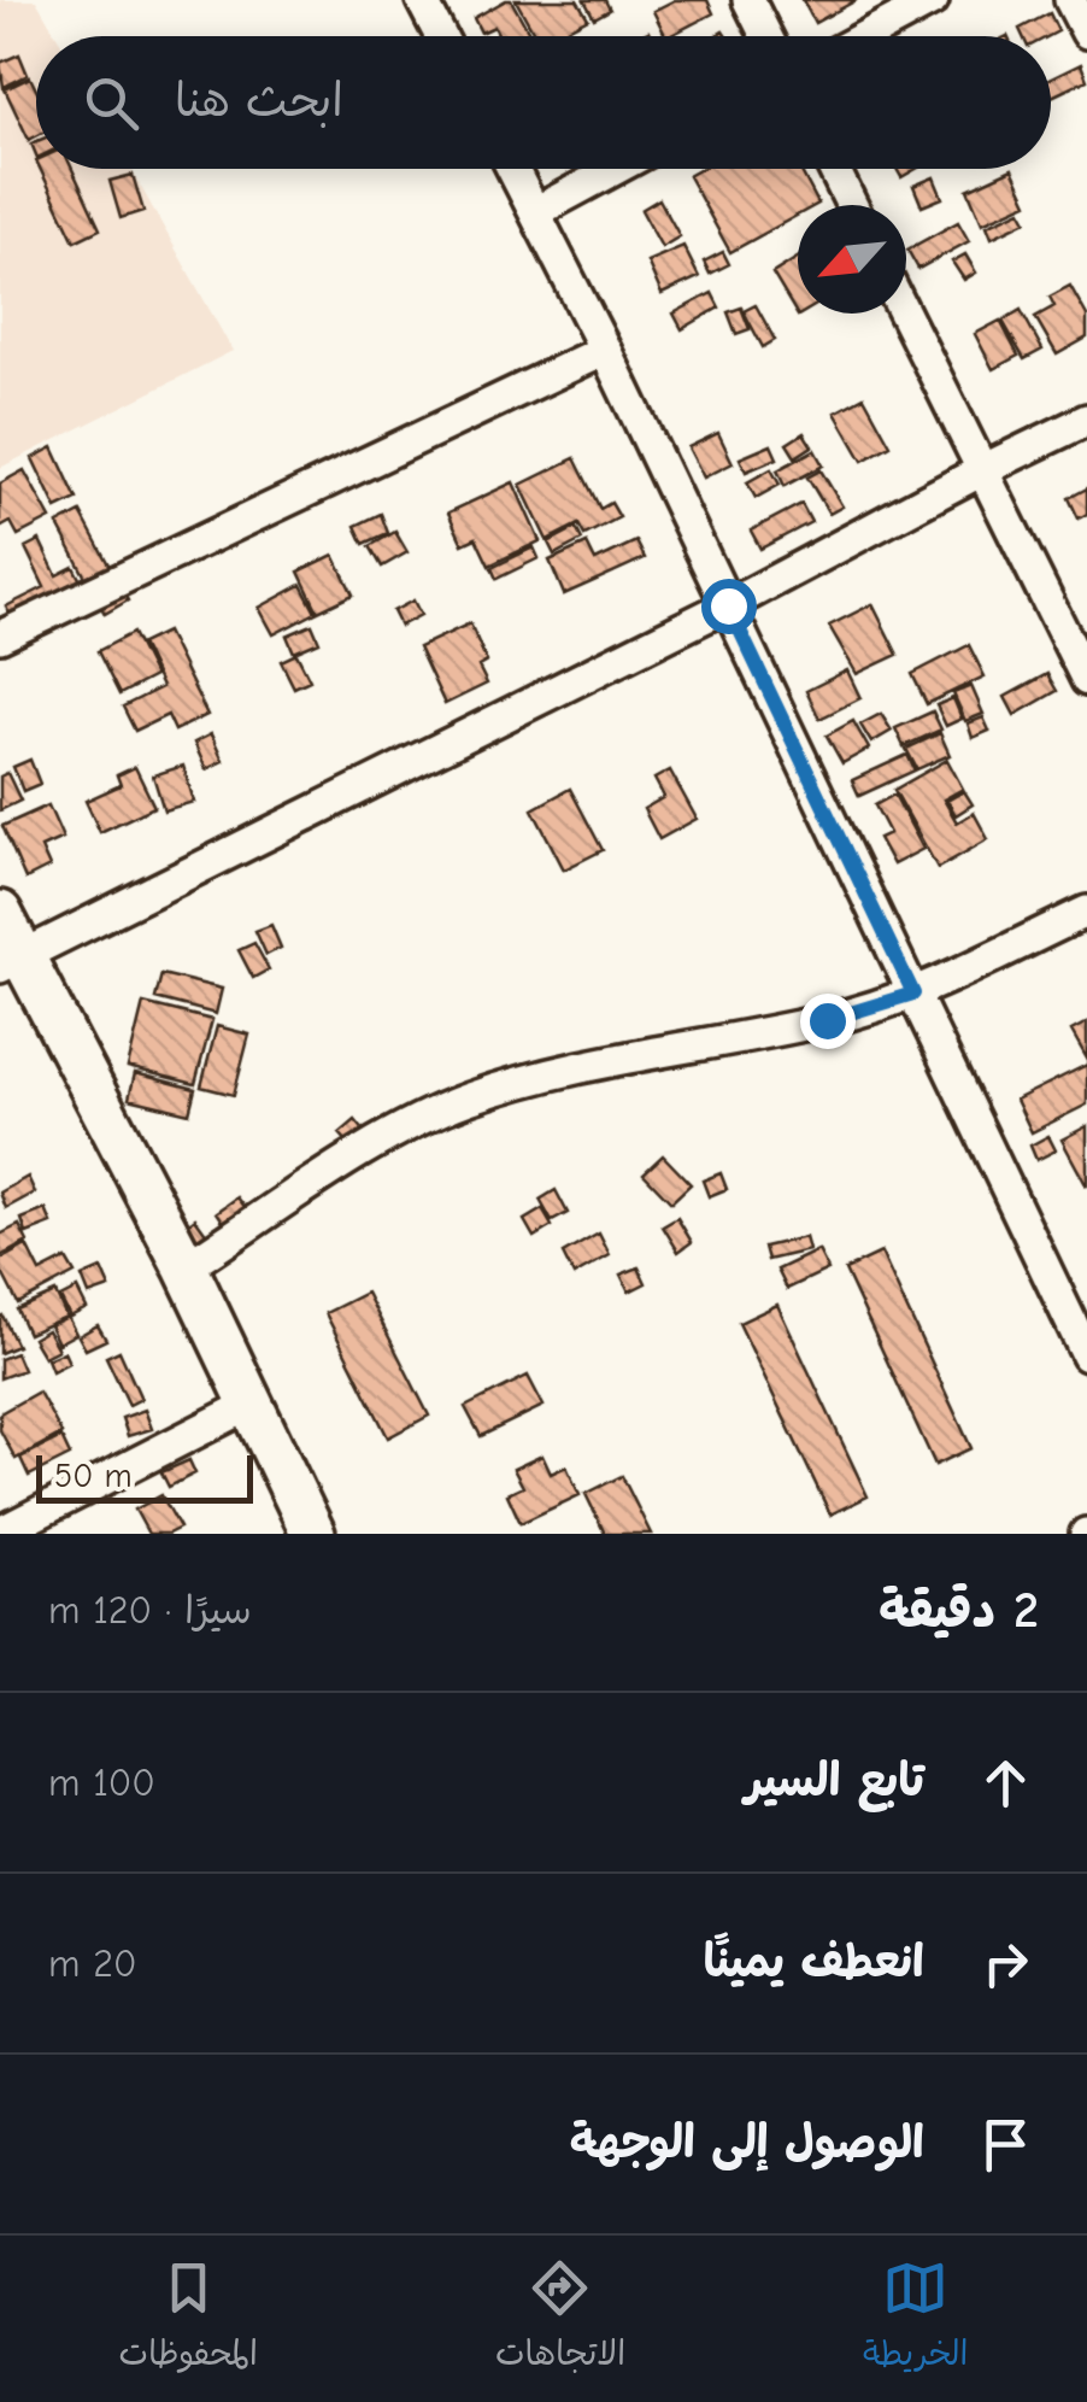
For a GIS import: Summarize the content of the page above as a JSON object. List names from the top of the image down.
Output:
{
  "scale_bar": "50 m",
  "north": "bottom left",
  "page": {
    "search": "ابحث هنا",
    "scale": "50 m",
    "heading": ["2 دقيقة", "سيرًا · 120 m"],
    "list": [
      ["تابع السير", "100 m"],
      ["انعطف يمينًا", "20 m"],
      "الوصول إلى الوجهة"
    ],
    "nav": ["الخريطة", "الاتجاهات", "المحفوظات"]
  }
}
